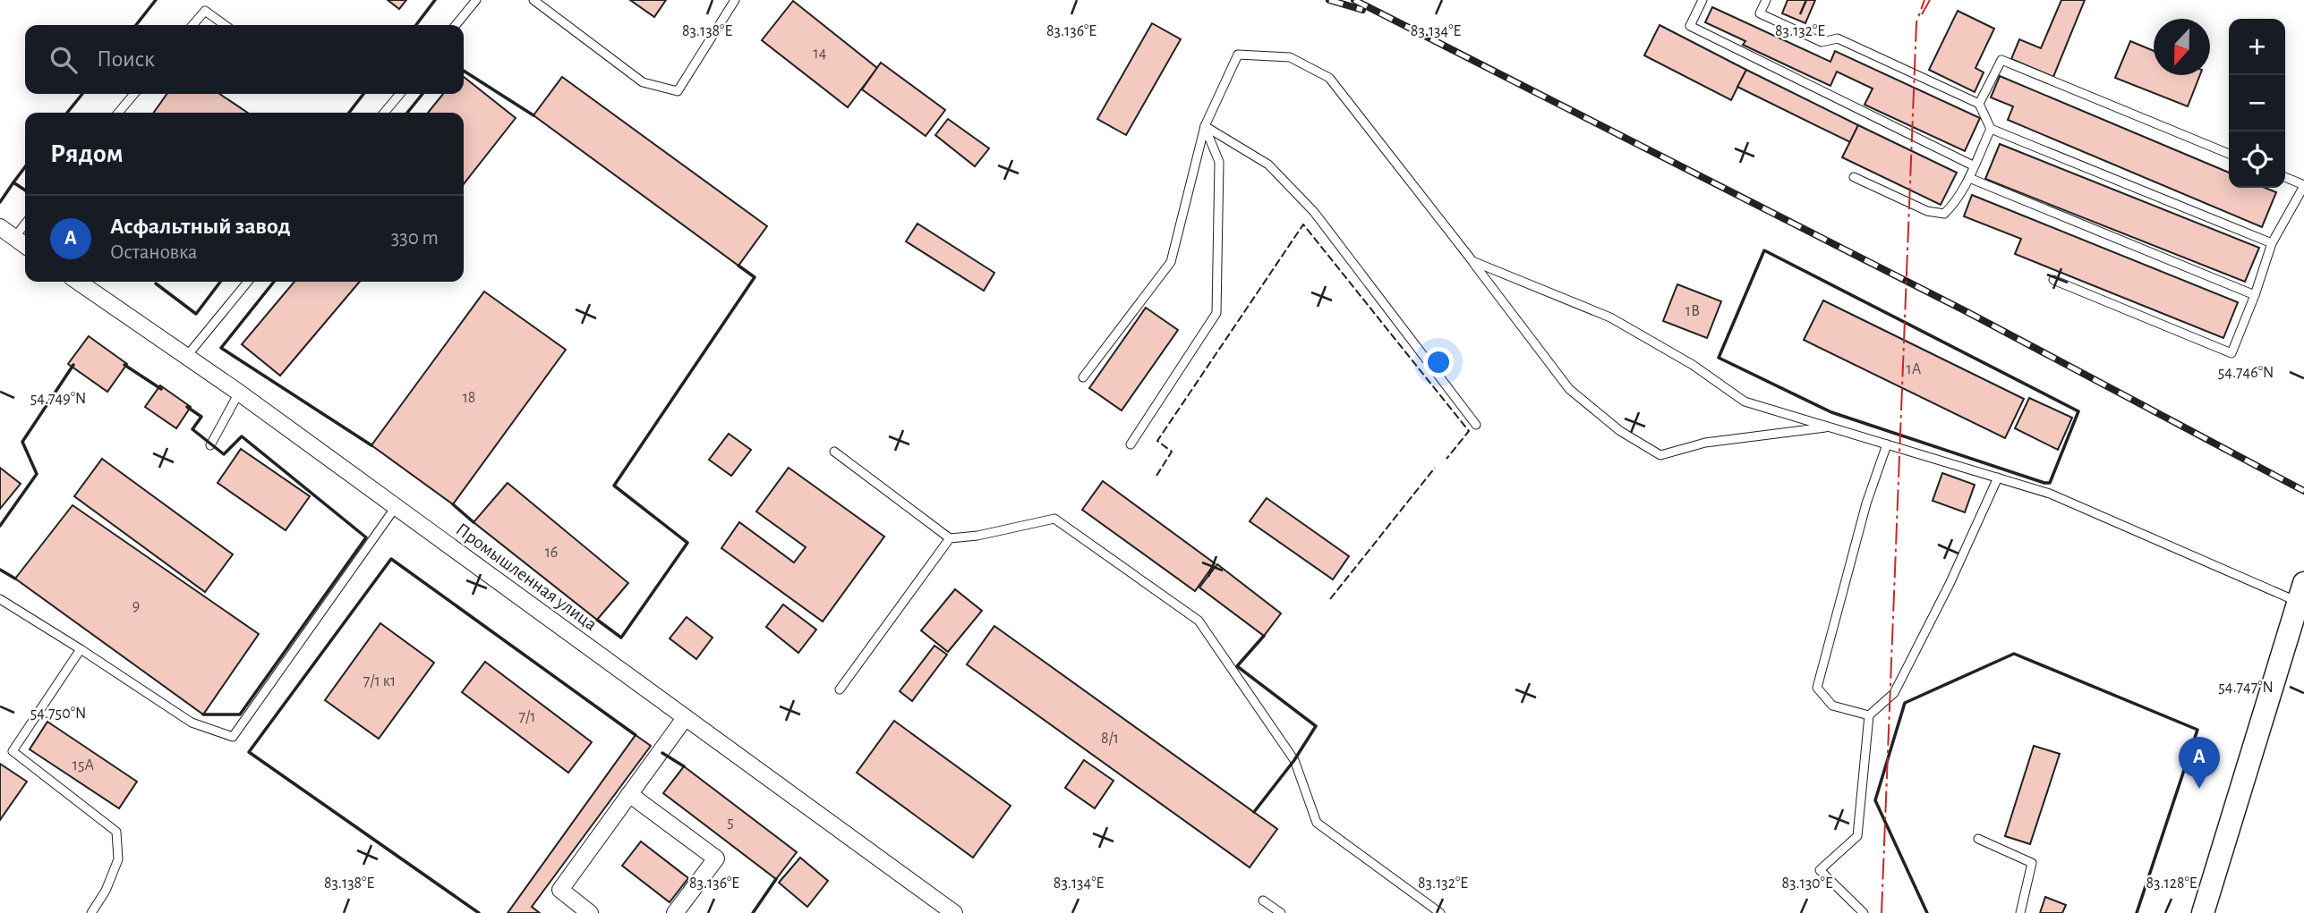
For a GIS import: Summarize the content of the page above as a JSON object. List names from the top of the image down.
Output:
{
  "streets": {
    "street": ["Промышленная улица"]
  },
  "house_numbers": [
    "14",
    "1В",
    "1А",
    "18",
    "16",
    "9",
    "7/1 к1",
    "7/1",
    "8/1",
    "15А",
    "5"
  ],
  "north": "bottom",
  "page": {
    "map_buttons": ["+", "−"],
    "search": "Поиск",
    "heading": "Рядом",
    "list": [
      {
        "mark": "A",
        "name": "Асфальтный завод",
        "note": "Остановка",
        "value": "330 m"
      }
    ],
    "pins": "A"
  },
  "coordinates": [
    "83.138°E",
    "83.136°E",
    "83.134°E",
    "83.132°E",
    "54.746°N",
    "54.749°N",
    "54.747°N",
    "54.750°N",
    "83.130°E",
    "83.128°E"
  ]
}
